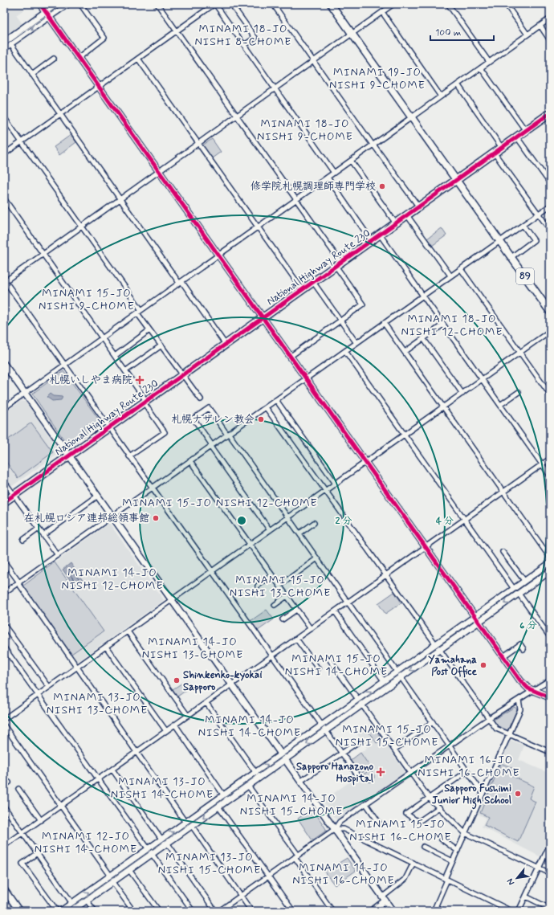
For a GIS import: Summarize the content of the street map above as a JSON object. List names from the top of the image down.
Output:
{
  "streets": {
    "highway": ["National Highway Route 230"],
    "main road": ["89"]
  },
  "crossings": [
    ["National Highway Route 230", "89"]
  ],
  "districts": [
    "MINAMI 18-JO NISHI 8-CHOME",
    "MINAMI 19-JO NISHI 9-CHOME",
    "MINAMI 18-JO NISHI 9-CHOME",
    "MINAMI 15-JO NISHI 9-CHOME",
    "MINAMI 18-JO NISHI 12-CHOME",
    "MINAMI 15-JO NISHI 12-CHOME",
    "MINAMI 14-JO NISHI 12-CHOME",
    "MINAMI 15-JO NISHI 13-CHOME",
    "MINAMI 14-JO NISHI 13-CHOME",
    "MINAMI 15-JO NISHI 14-CHOME",
    "MINAMI 13-JO NISHI 13-CHOME",
    "MINAMI 14-JO NISHI 14-CHOME",
    "MINAMI 15-JO NISHI 15-CHOME",
    "MINAMI 16-JO NISHI 16-CHOME",
    "MINAMI 13-JO NISHI 14-CHOME",
    "MINAMI 14-JO NISHI 15-CHOME",
    "MINAMI 15-JO NISHI 16-CHOME",
    "MINAMI 12-JO NISHI 14-CHOME",
    "MINAMI 13-JO NISHI 15-CHOME",
    "MINAMI 14-JO NISHI 16-CHOME"
  ],
  "places": {
    "other": [
      "修学院札幌調理師専門学校",
      "札幌ナザレン教会",
      "在札幌ロシア連邦総領事館",
      "Yamahana Post Office",
      "Shinkenko-kyokai Sapporo",
      "Sapporo Fushimi Junior High School"
    ],
    "health": ["札幌いしやま病院", "Sapporo Hanazono Hospital"]
  },
  "scale_bar": "100 m",
  "north": "bottom left",
  "rings": ["2 分", "4 分", "6 分"]
}
